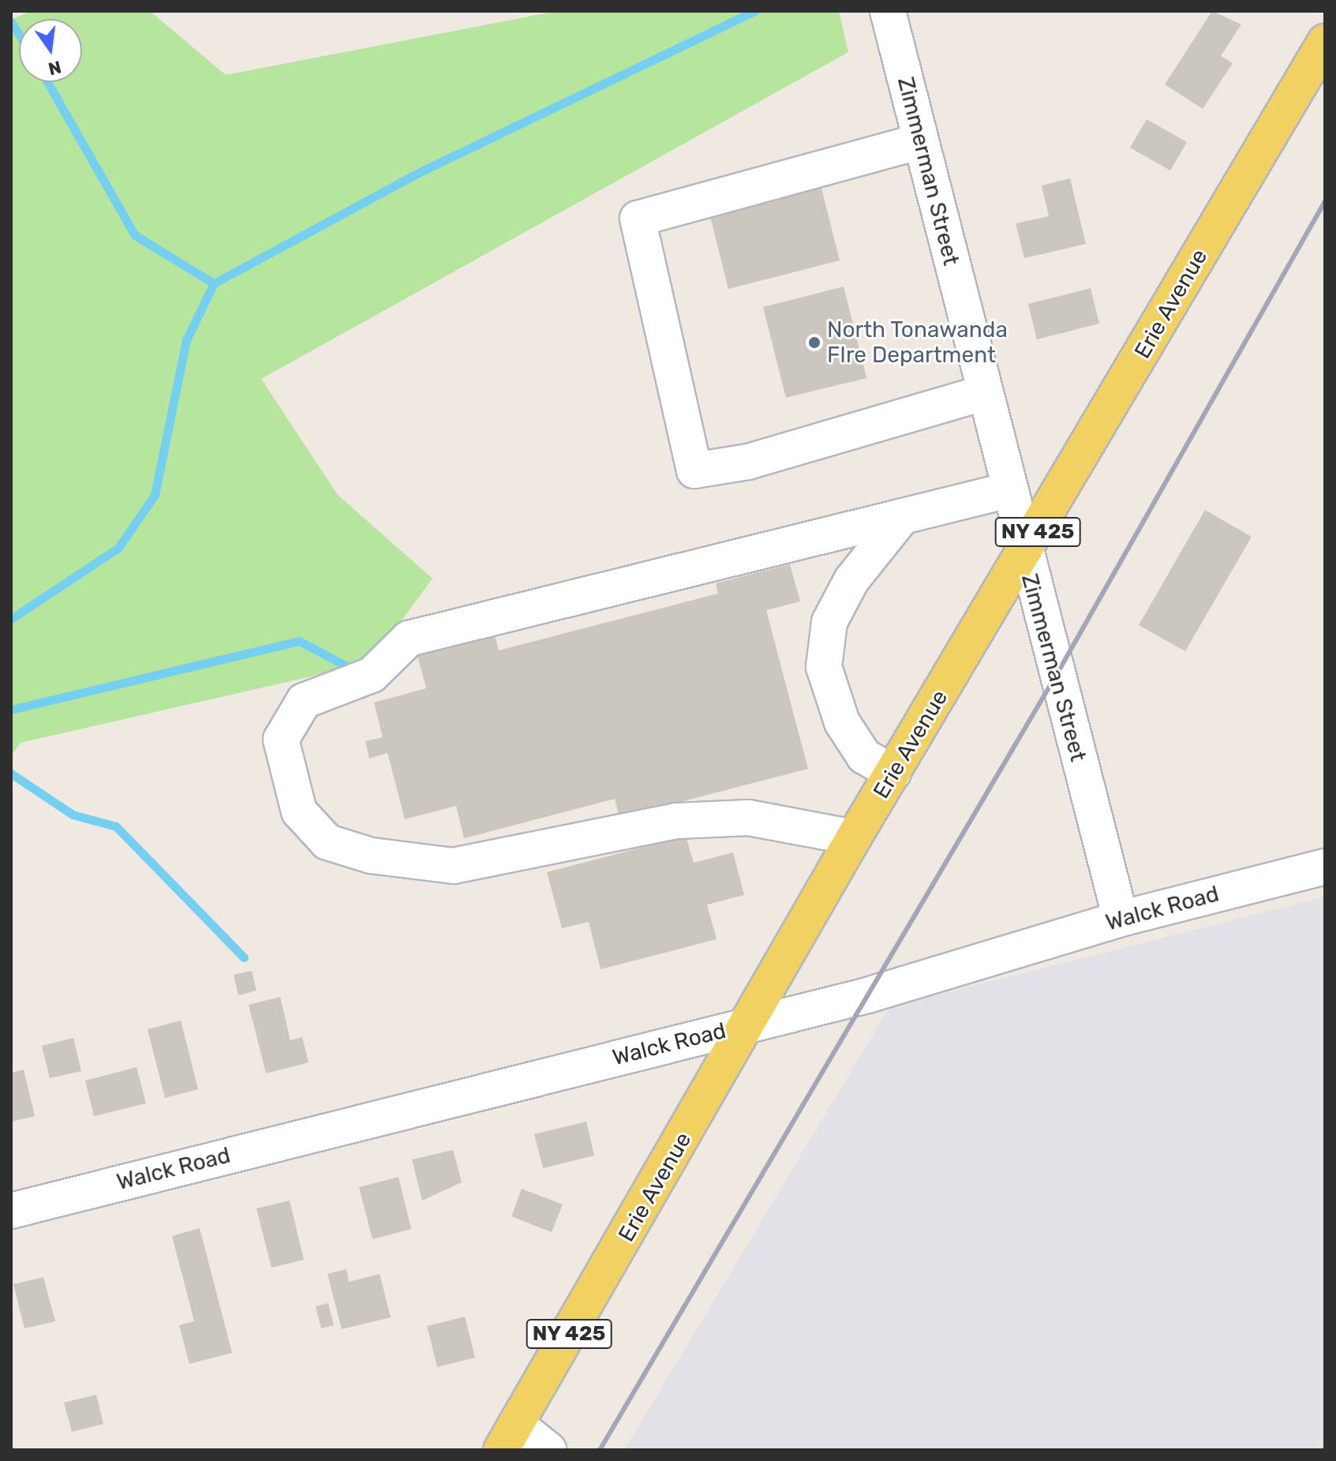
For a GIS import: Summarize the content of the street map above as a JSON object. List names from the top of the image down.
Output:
{
  "streets": {
    "main road": ["Erie Avenue", "NY 425"],
    "street": ["Zimmerman Street", "Walck Road"]
  },
  "crossings": [
    ["Zimmerman Street", "Erie Avenue"],
    ["Zimmerman Street", "Walck Road"],
    ["Erie Avenue", "Walck Road"]
  ],
  "places": ["North Tonawanda FIre Department"],
  "north": "bottom"
}
